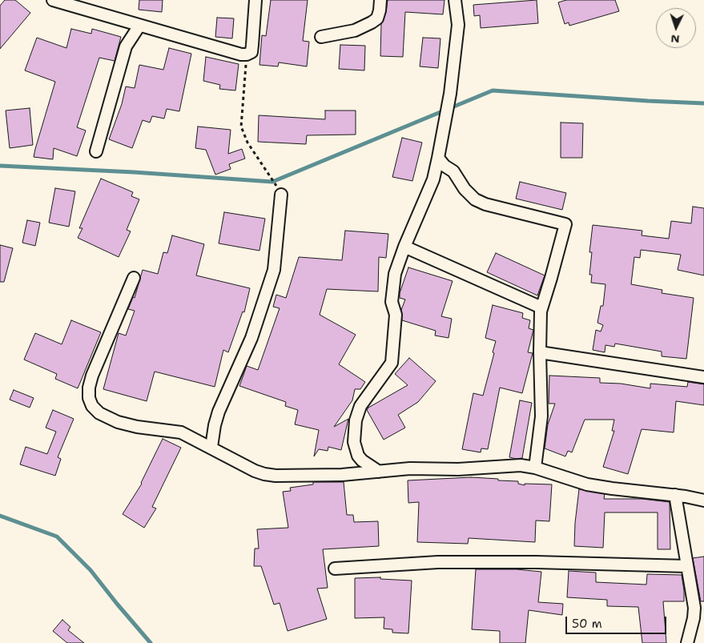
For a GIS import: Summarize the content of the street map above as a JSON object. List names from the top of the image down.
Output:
{
  "scale_bar": "50 m",
  "north": "bottom"
}
